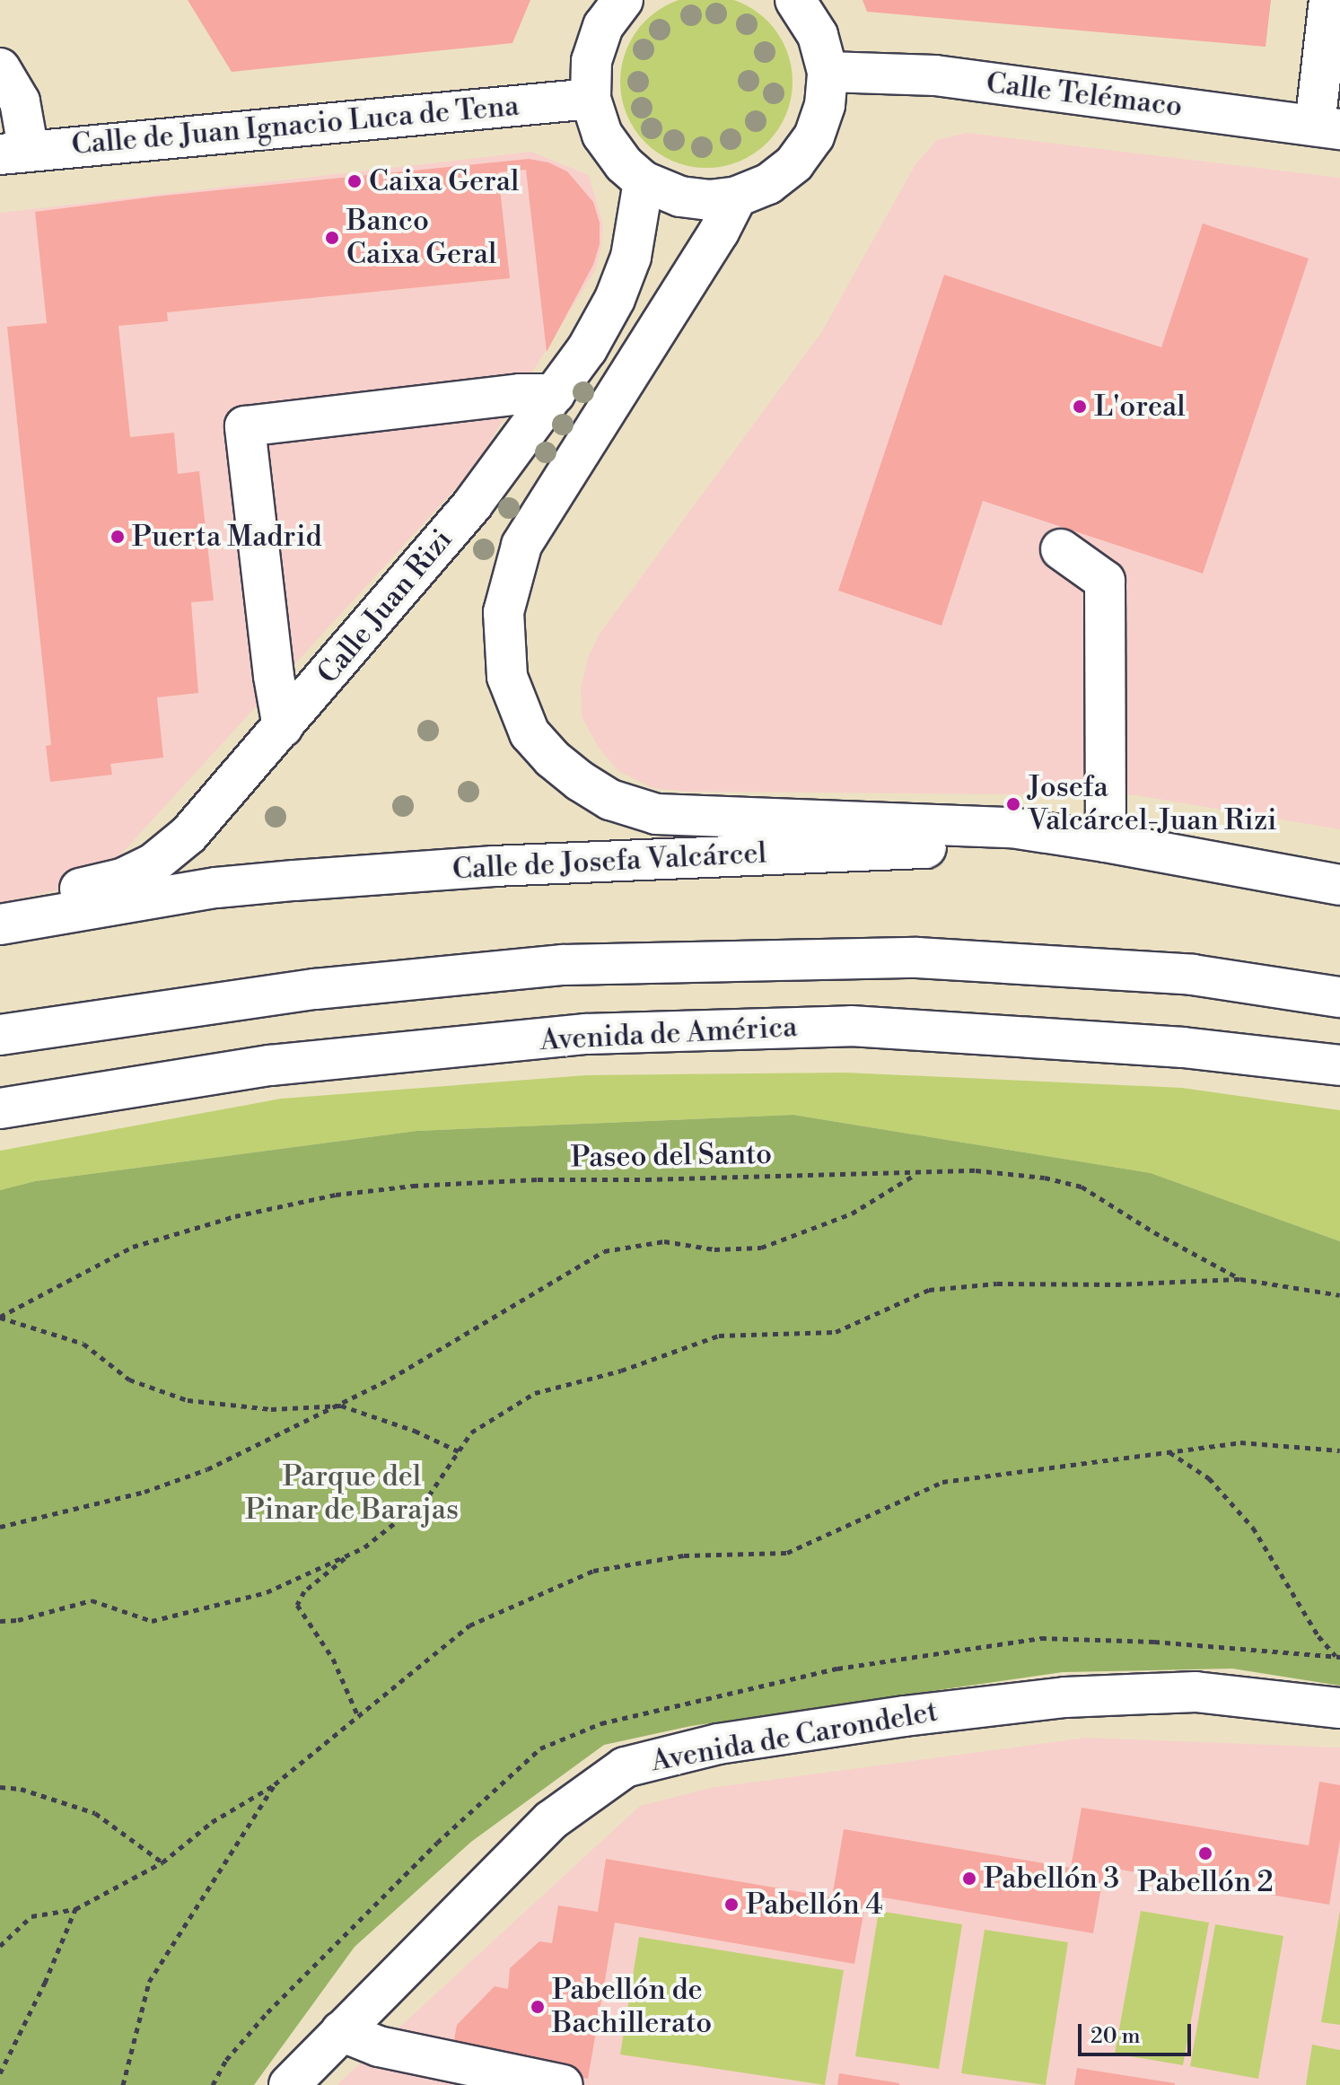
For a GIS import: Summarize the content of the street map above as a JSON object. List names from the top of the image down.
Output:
{
  "streets": {
    "main road": [
      "Calle Telémaco",
      "Calle de Juan Ignacio Luca de Tena",
      "Calle Juan Rizi",
      "Calle de Josefa Valcárcel",
      "Avenida de América",
      "Avenida de Carondelet"
    ],
    "path": ["Paseo del Santo"]
  },
  "parks": ["Parque del Pinar de Barajas"],
  "places": [
    "Caixa Geral",
    "Banco Caixa Geral",
    "L'oreal",
    "Puerta Madrid",
    "Josefa Valcárcel-Juan Rizi",
    "Pabellón 2",
    "Pabellón 3",
    "Pabellón 4",
    "Pabellón de Bachillerato"
  ],
  "scale_bar": "20 m"
}
